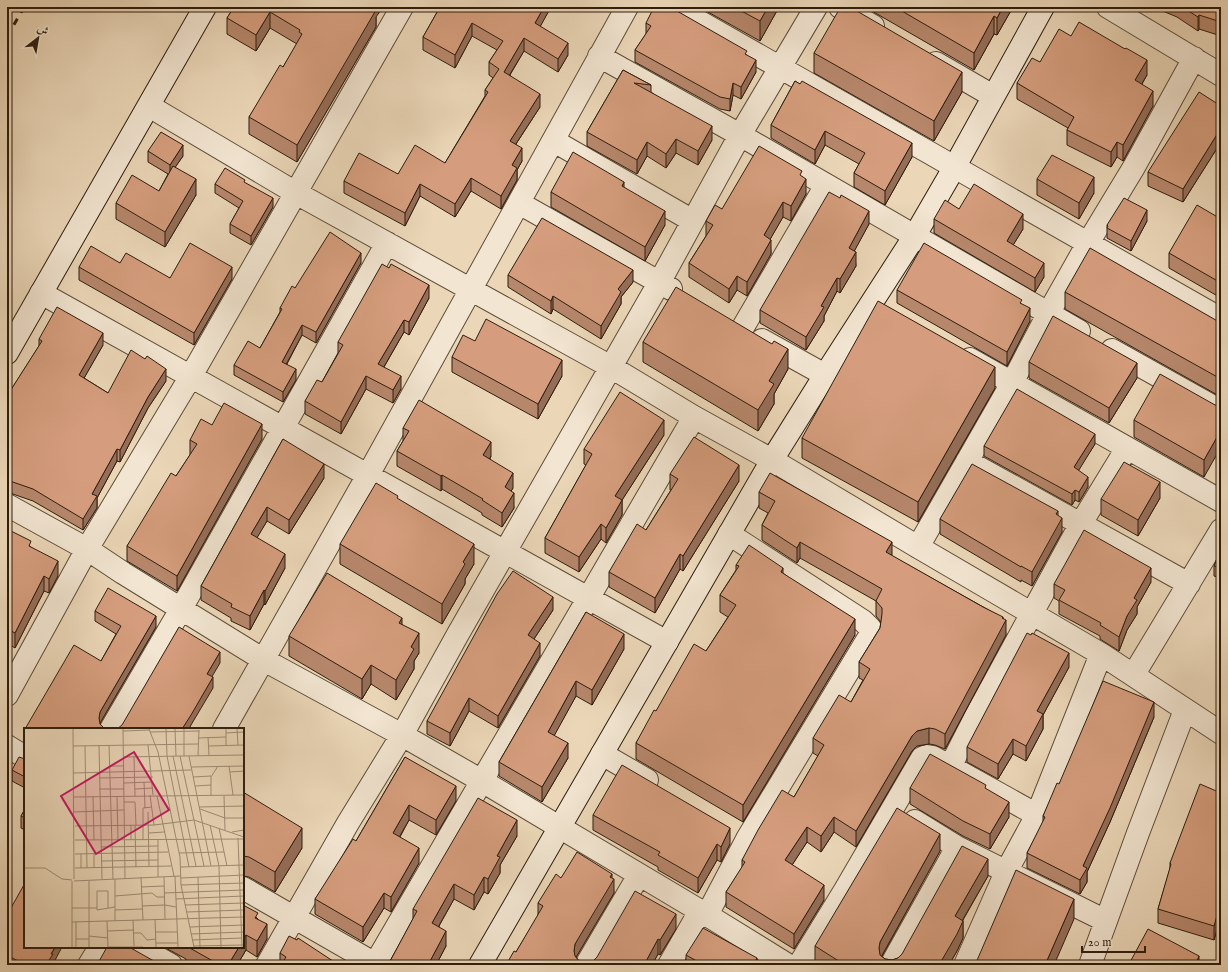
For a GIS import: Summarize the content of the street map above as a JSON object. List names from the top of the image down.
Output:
{
  "scale_bar": "20 m",
  "north": "top right"
}
